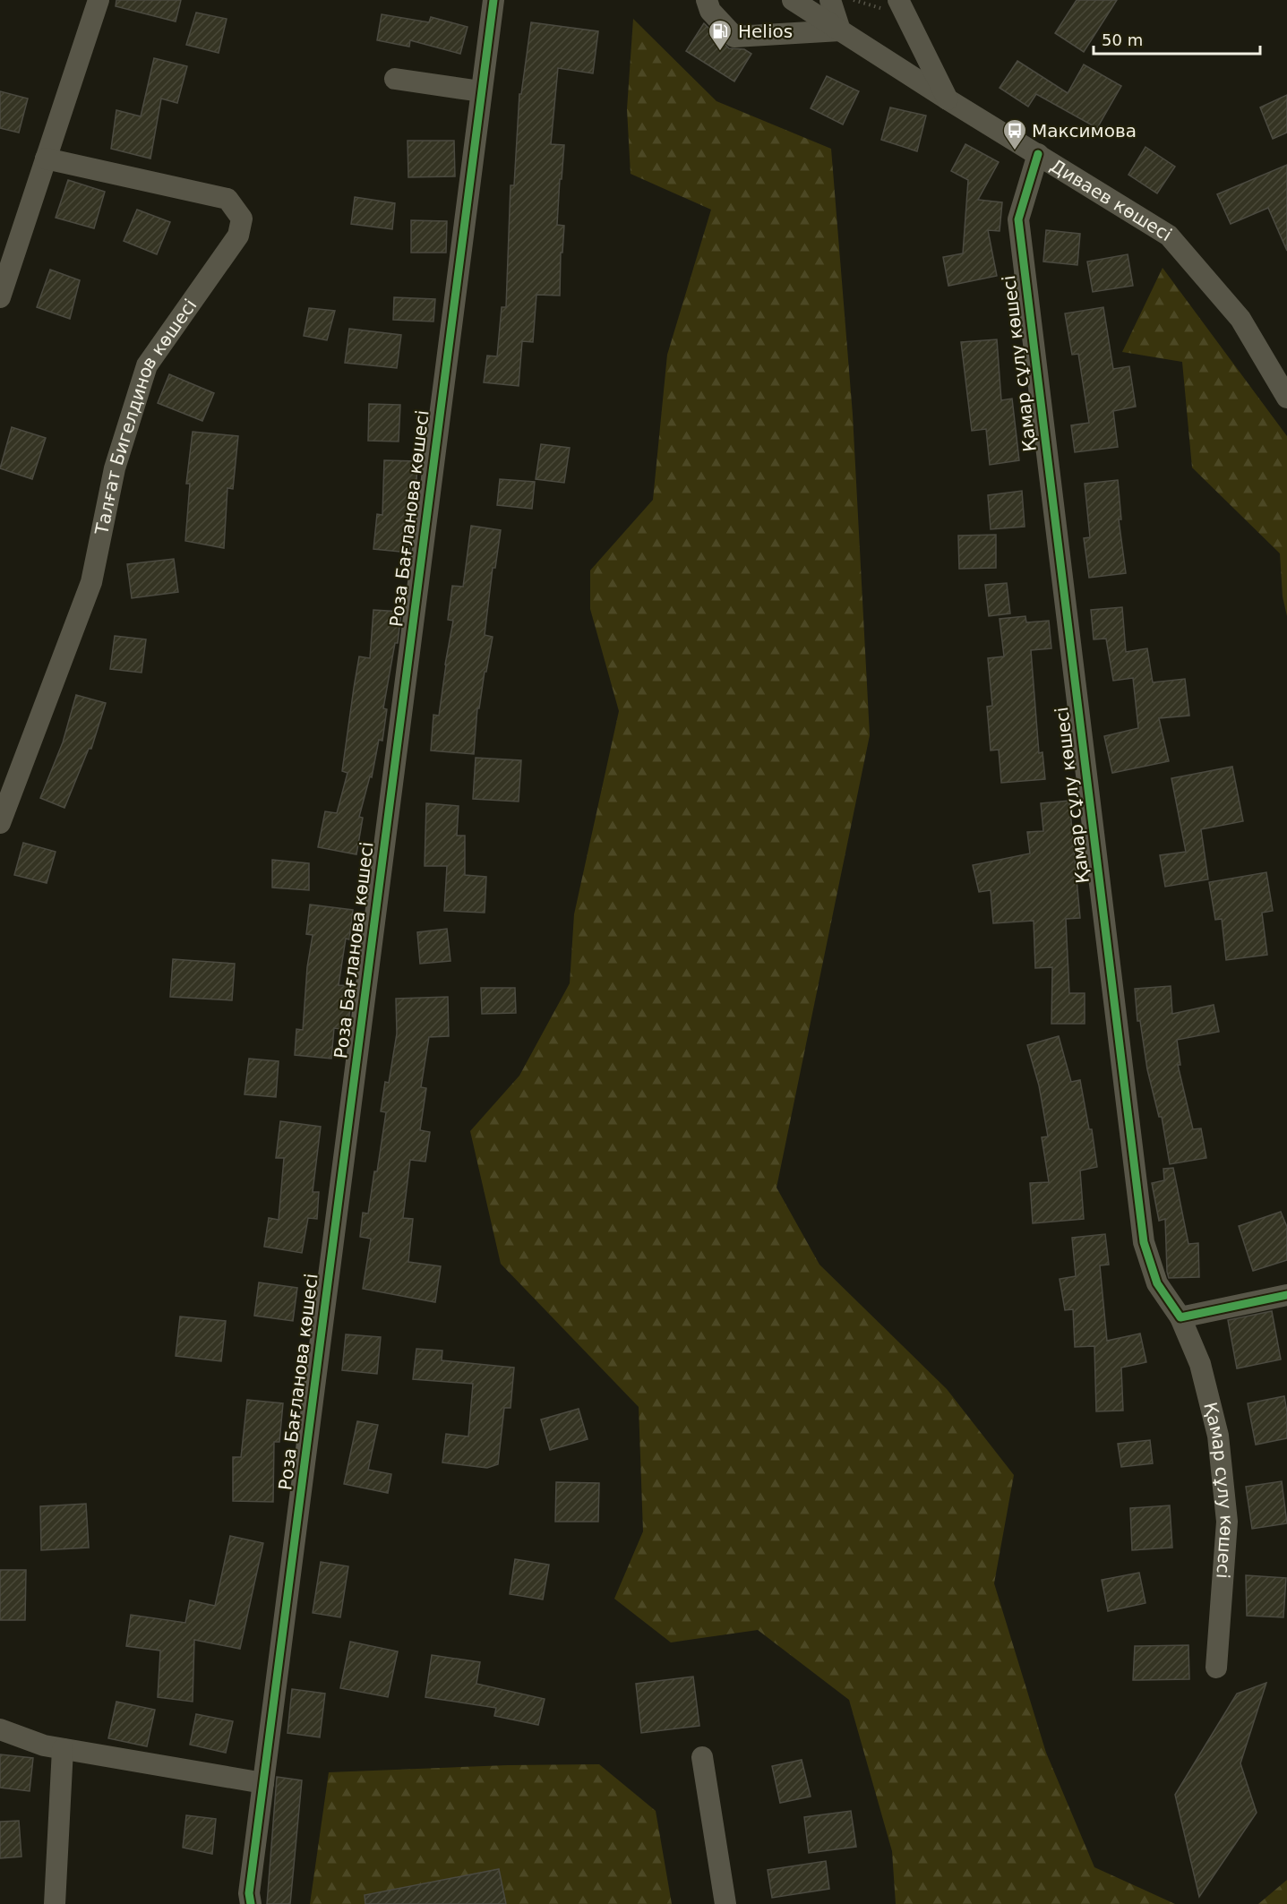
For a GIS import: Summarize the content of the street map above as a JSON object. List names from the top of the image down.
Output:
{
  "streets": {
    "street": [
      "Диваев көшесі",
      "Қамар сұлу көшесі",
      "Талғат Бигелдинов көшесі",
      "Роза Бағланова көшесі"
    ]
  },
  "crossings": [
    ["Диваев көшесі", "Қамар сұлу көшесі"]
  ],
  "places": {
    "fuel station": ["Helios"],
    "bus stop": ["Максимова"]
  },
  "scale_bar": "50 m"
}
